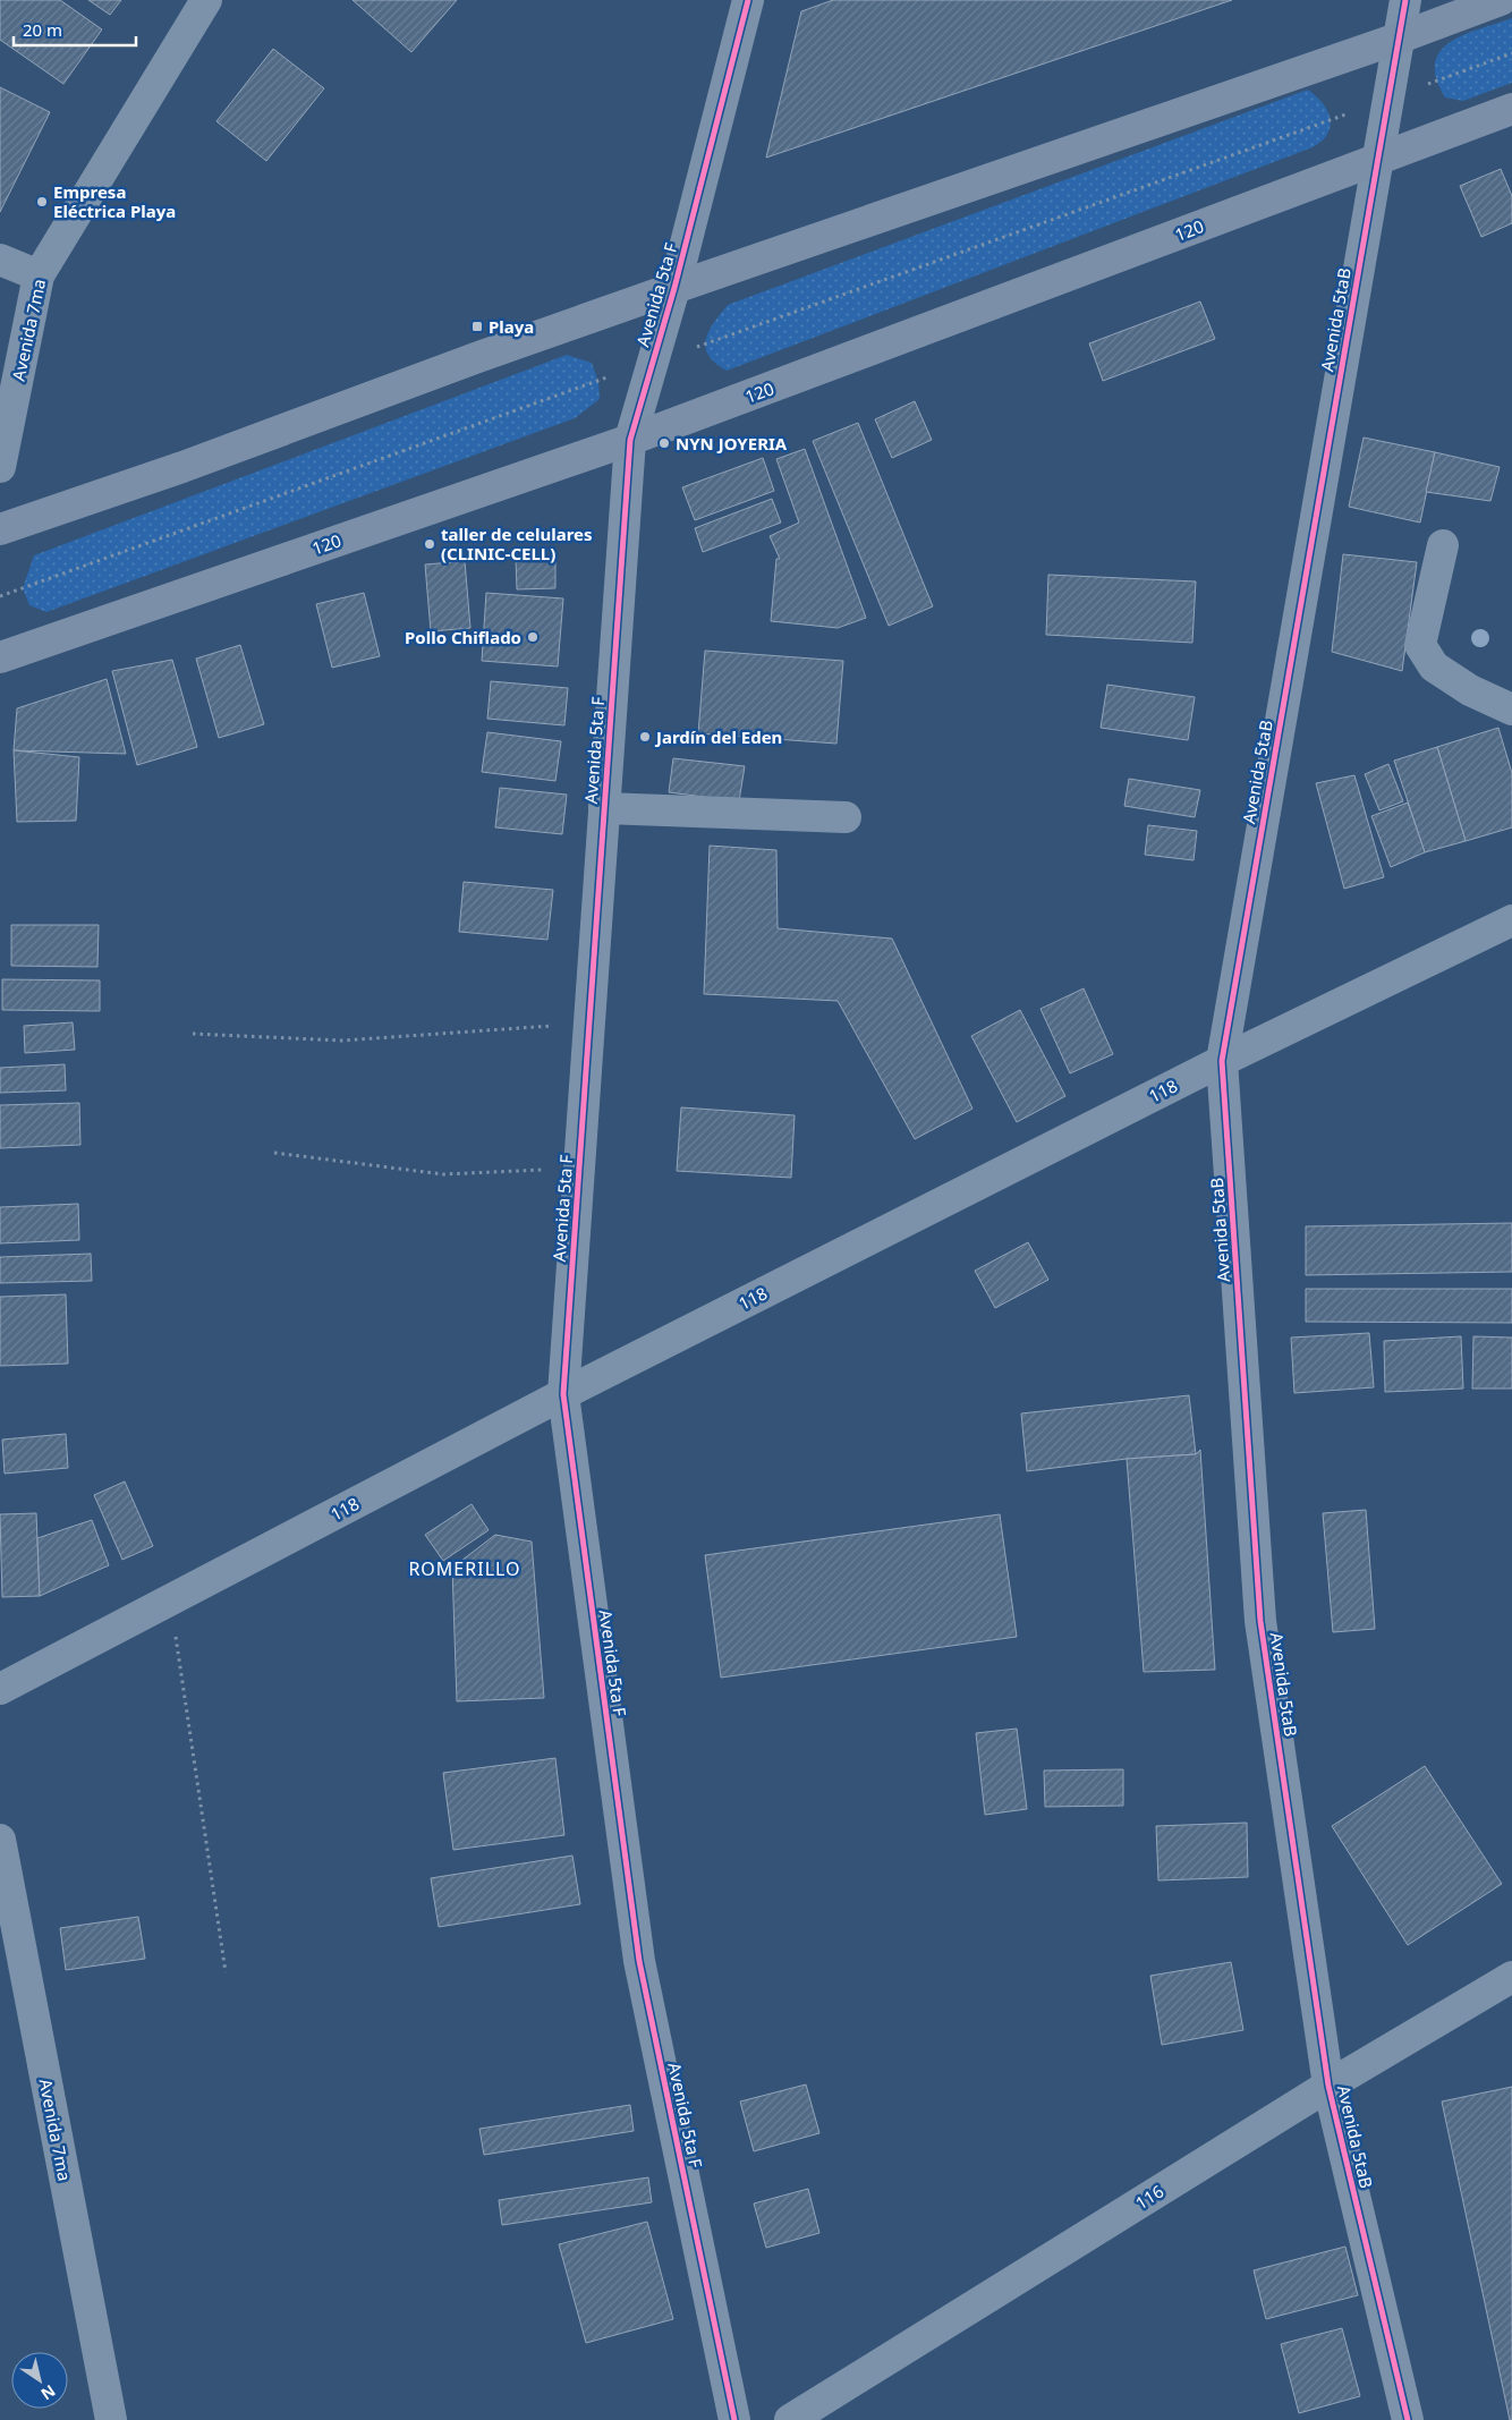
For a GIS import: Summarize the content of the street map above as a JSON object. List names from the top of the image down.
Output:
{
  "streets": {
    "main road": ["120"],
    "street": [
      "Avenida 5ta F",
      "Avenida 5taB",
      "Avenida 7ma",
      "118",
      "116"
    ]
  },
  "crossings": [
    ["120", "Avenida 5ta F"],
    ["120", "Avenida 5taB"],
    ["Avenida 5ta F", "118"],
    ["Avenida 5taB", "118"],
    ["Avenida 5taB", "116"]
  ],
  "districts": ["ROMERILLO"],
  "places": {
    "other": [
      "Empresa Eléctrica Playa",
      "NYN JOYERIA",
      "taller de celulares (CLINIC-CELL)",
      "Pollo Chiflado",
      "Jardín del Eden"
    ],
    "transit": ["Playa"]
  },
  "scale_bar": "20 m",
  "north": "bottom right"
}
